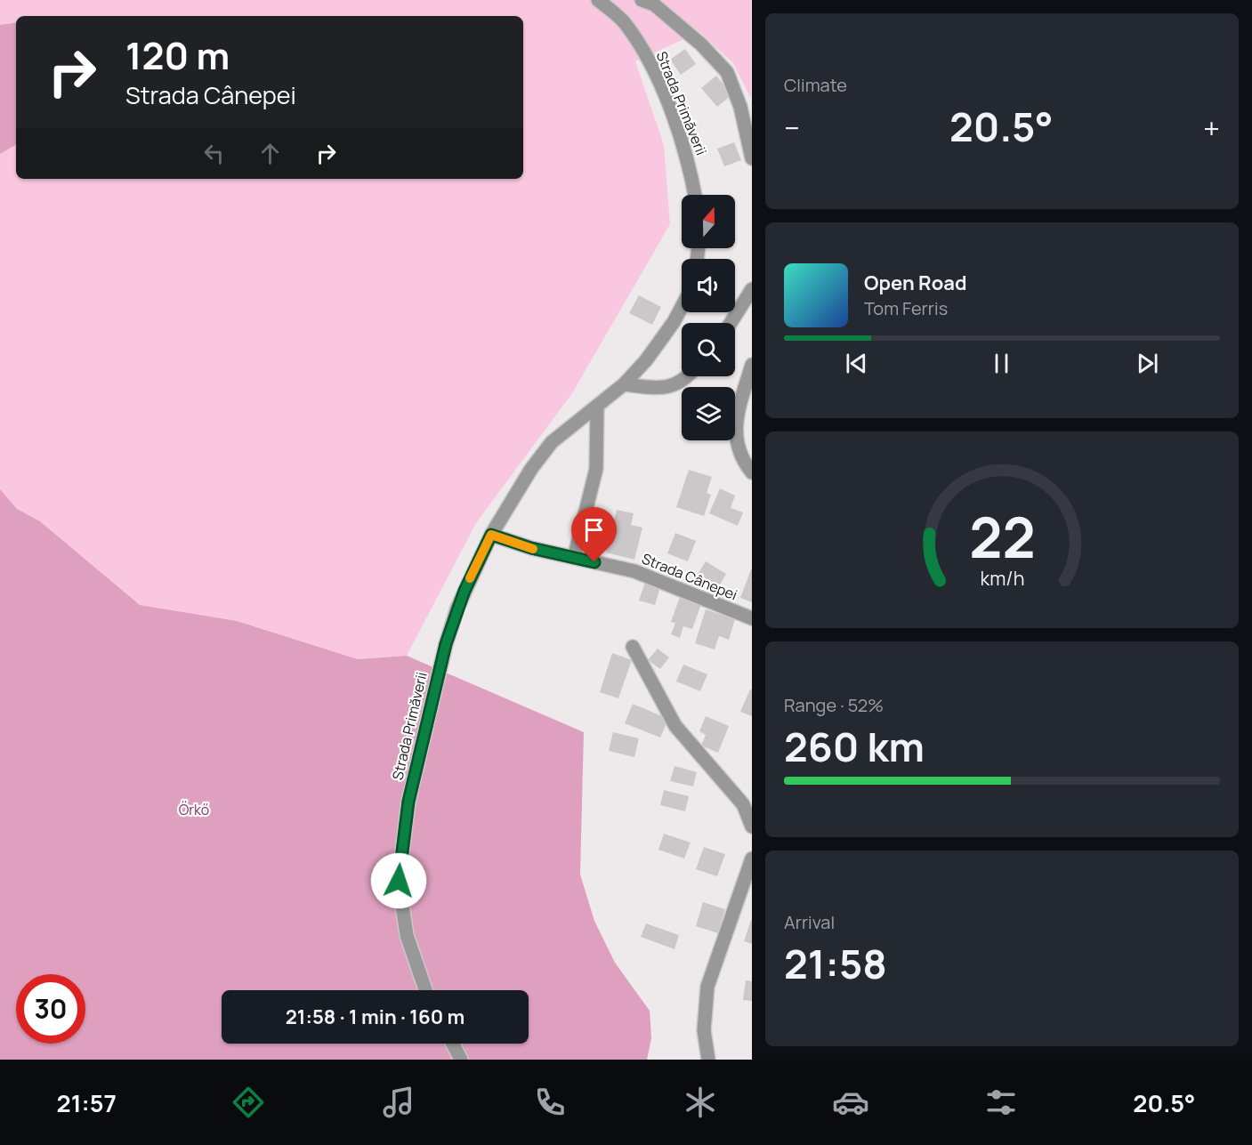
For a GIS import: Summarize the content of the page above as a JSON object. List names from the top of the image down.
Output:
{
  "streets": {
    "street": ["Strada Primăverii", "Strada Cânepei"]
  },
  "crossings": [
    ["Strada Primăverii", "Strada Cânepei"]
  ],
  "parks": ["Őrkő"],
  "north": "top",
  "page": {
    "tile": [
      "Climate",
      ["Range · 52%", "260 km"],
      ["Arrival", "21:58"]
    ],
    "turn": ["120 m", "Strada Cânepei"],
    "heat": ["−", "20.5°", "+"],
    "song": ["Open Road", "Tom Ferris"],
    "limit": "30",
    "trip": "21:58 · 1 min · 160 m",
    "tabs": ["21:57", "20.5°"],
    "gauge": ["22", "km/h"]
  }
}
